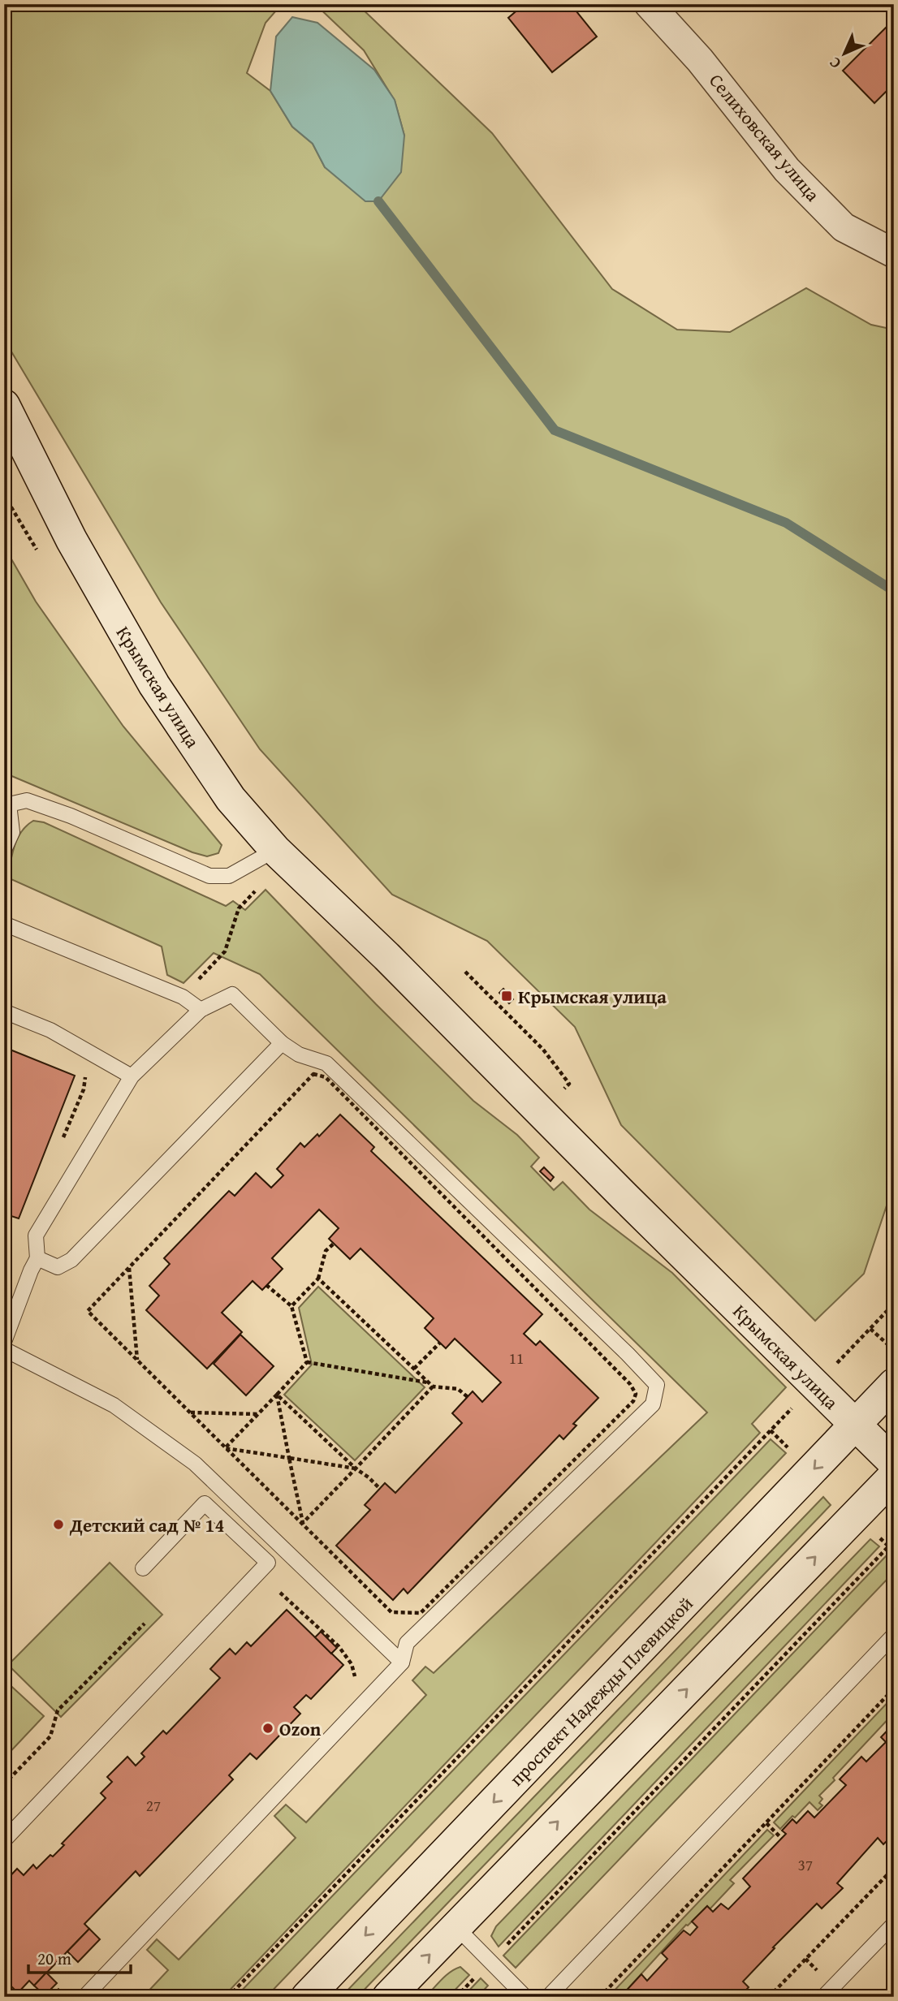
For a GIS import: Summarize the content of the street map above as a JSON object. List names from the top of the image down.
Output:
{
  "streets": {
    "main road": ["Крымская улица", "проспект Надежды Плевицкой"],
    "street": ["Селиховская улица"]
  },
  "crossings": [
    ["Крымская улица", "проспект Надежды Плевицкой"]
  ],
  "places": {
    "transit": ["Крымская улица"],
    "other": ["Детский сад № 14", "Ozon"]
  },
  "house_numbers": ["11", "27", "37"],
  "scale_bar": "20 m",
  "north": "bottom left"
}
